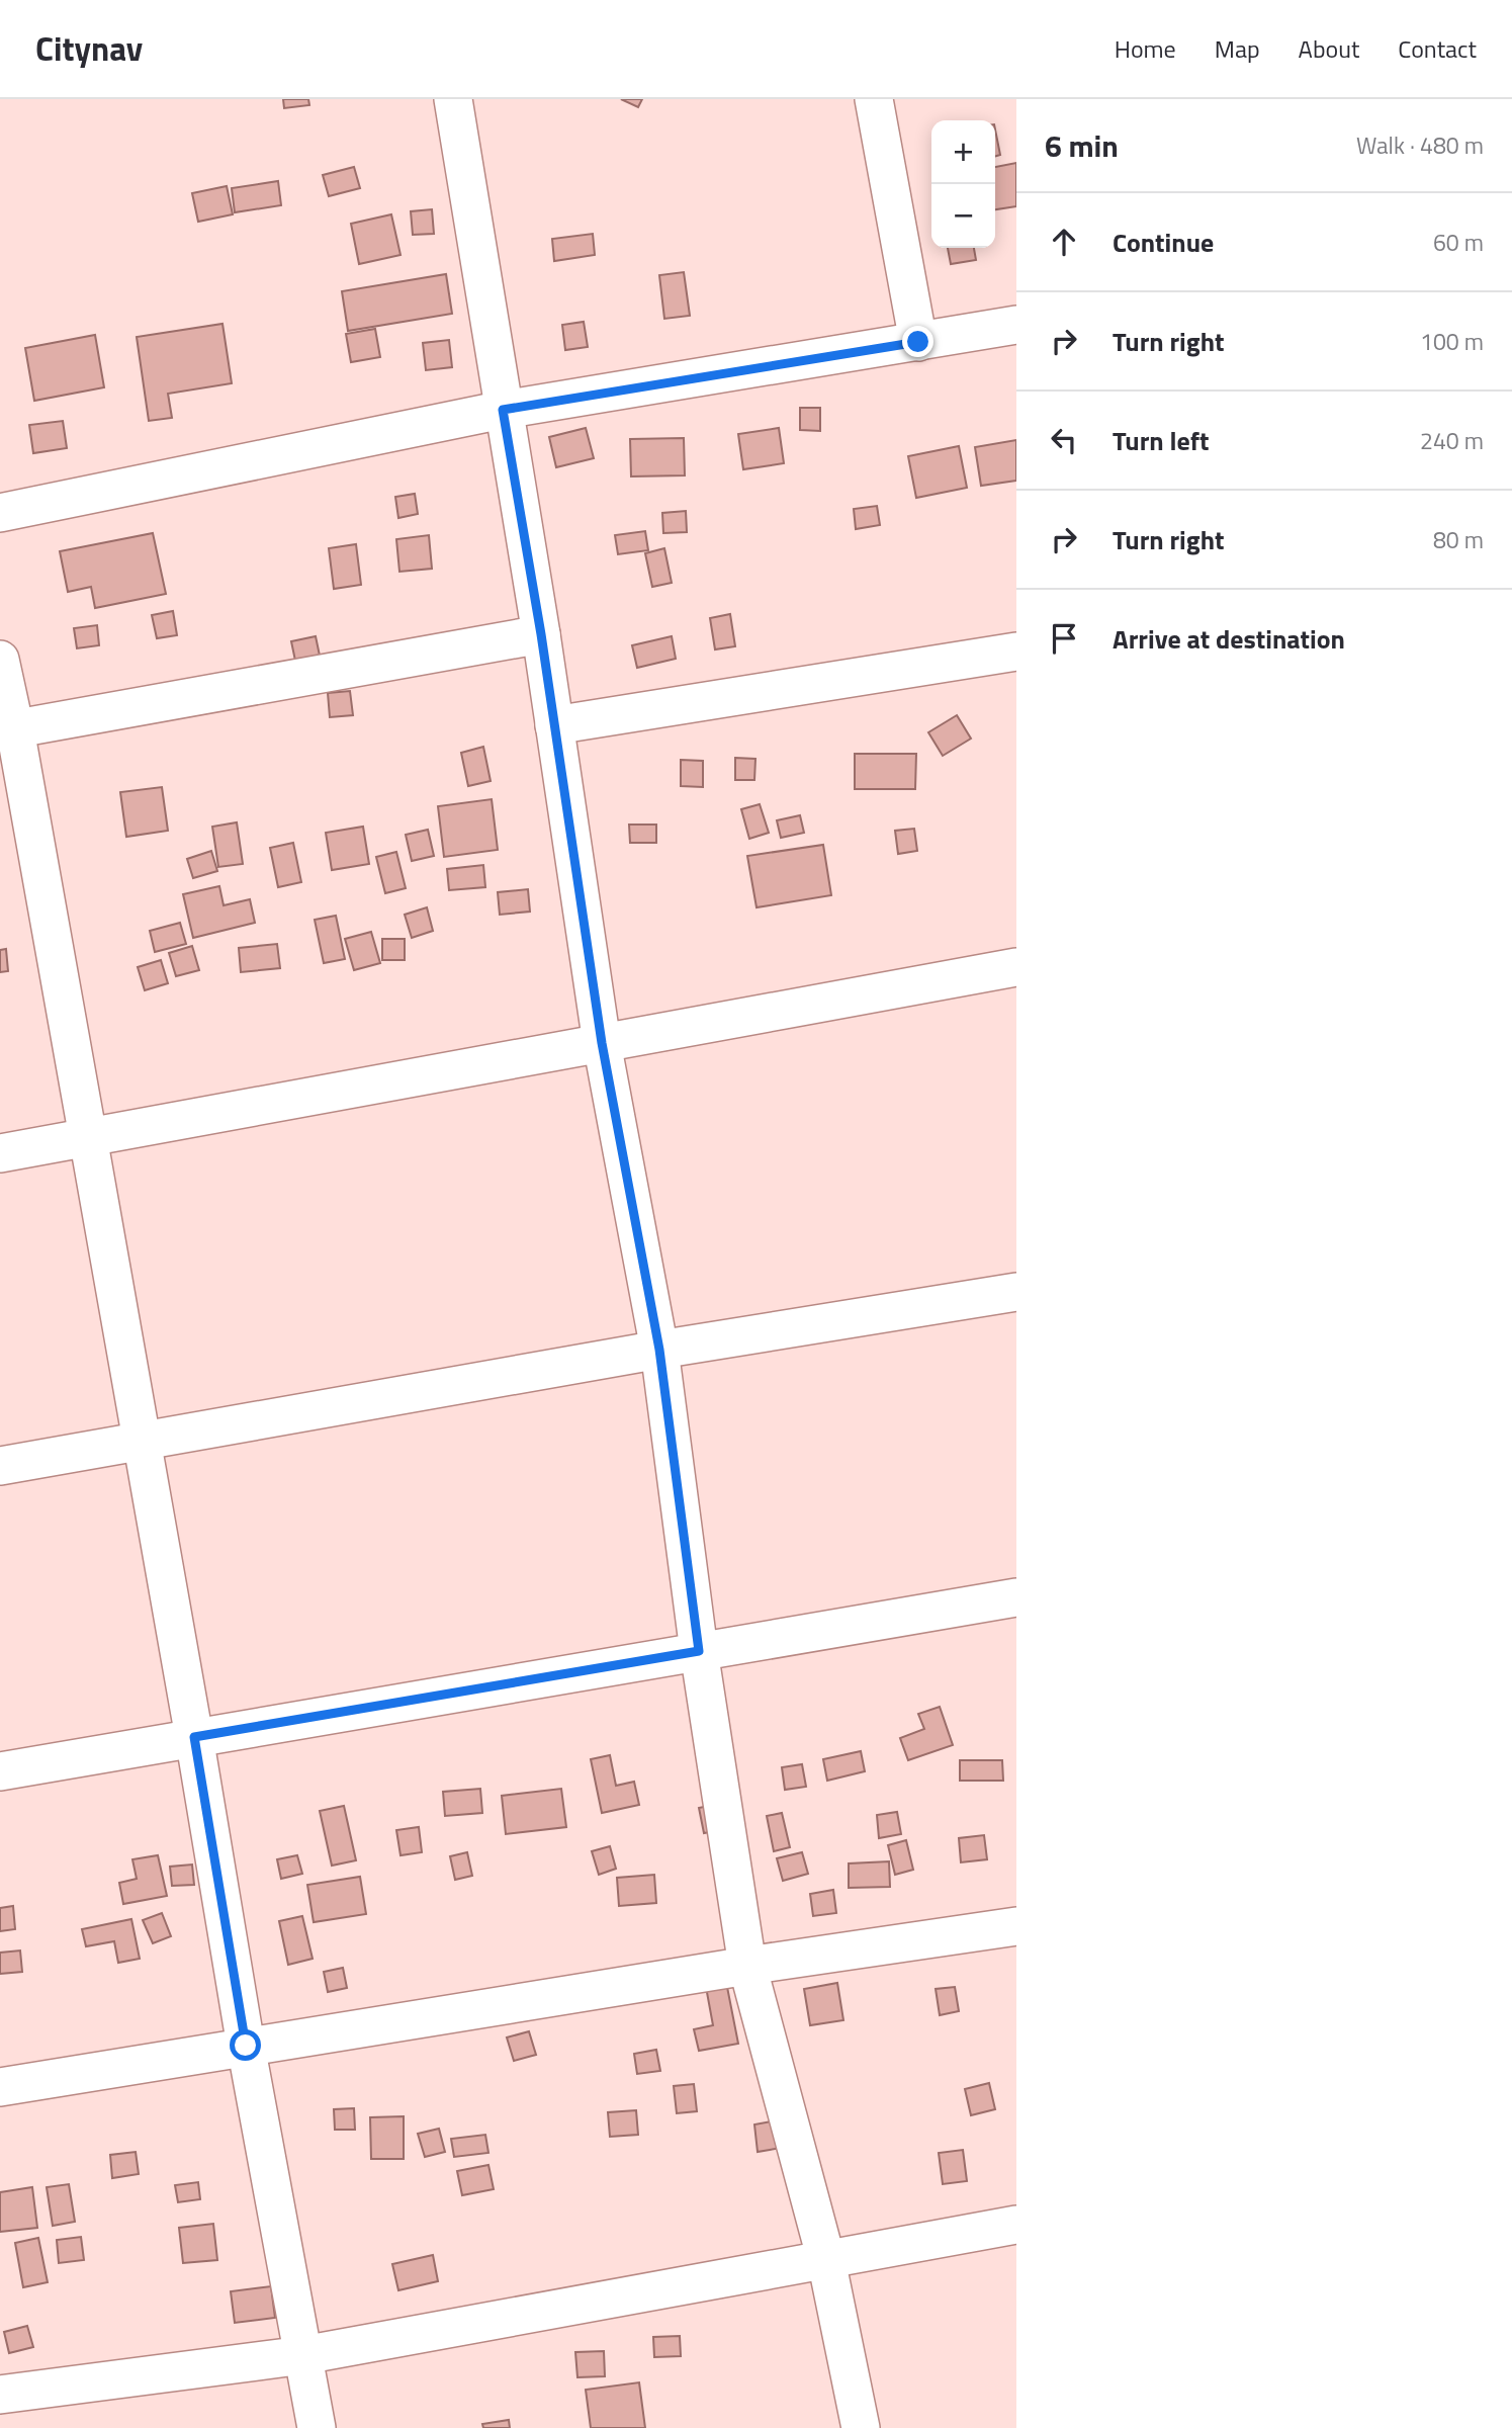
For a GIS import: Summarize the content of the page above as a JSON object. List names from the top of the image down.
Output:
{
  "page": {
    "header": "Citynav",
    "nav": [
      "Home",
      "Map",
      "About",
      "Contact"
    ],
    "heading": ["6 min", "Walk · 480 m"],
    "map_buttons": ["+", "−"],
    "list": [
      ["Continue", "60 m"],
      ["Turn right", "100 m"],
      ["Turn left", "240 m"],
      ["Turn right", "80 m"],
      "Arrive at destination"
    ]
  }
}
